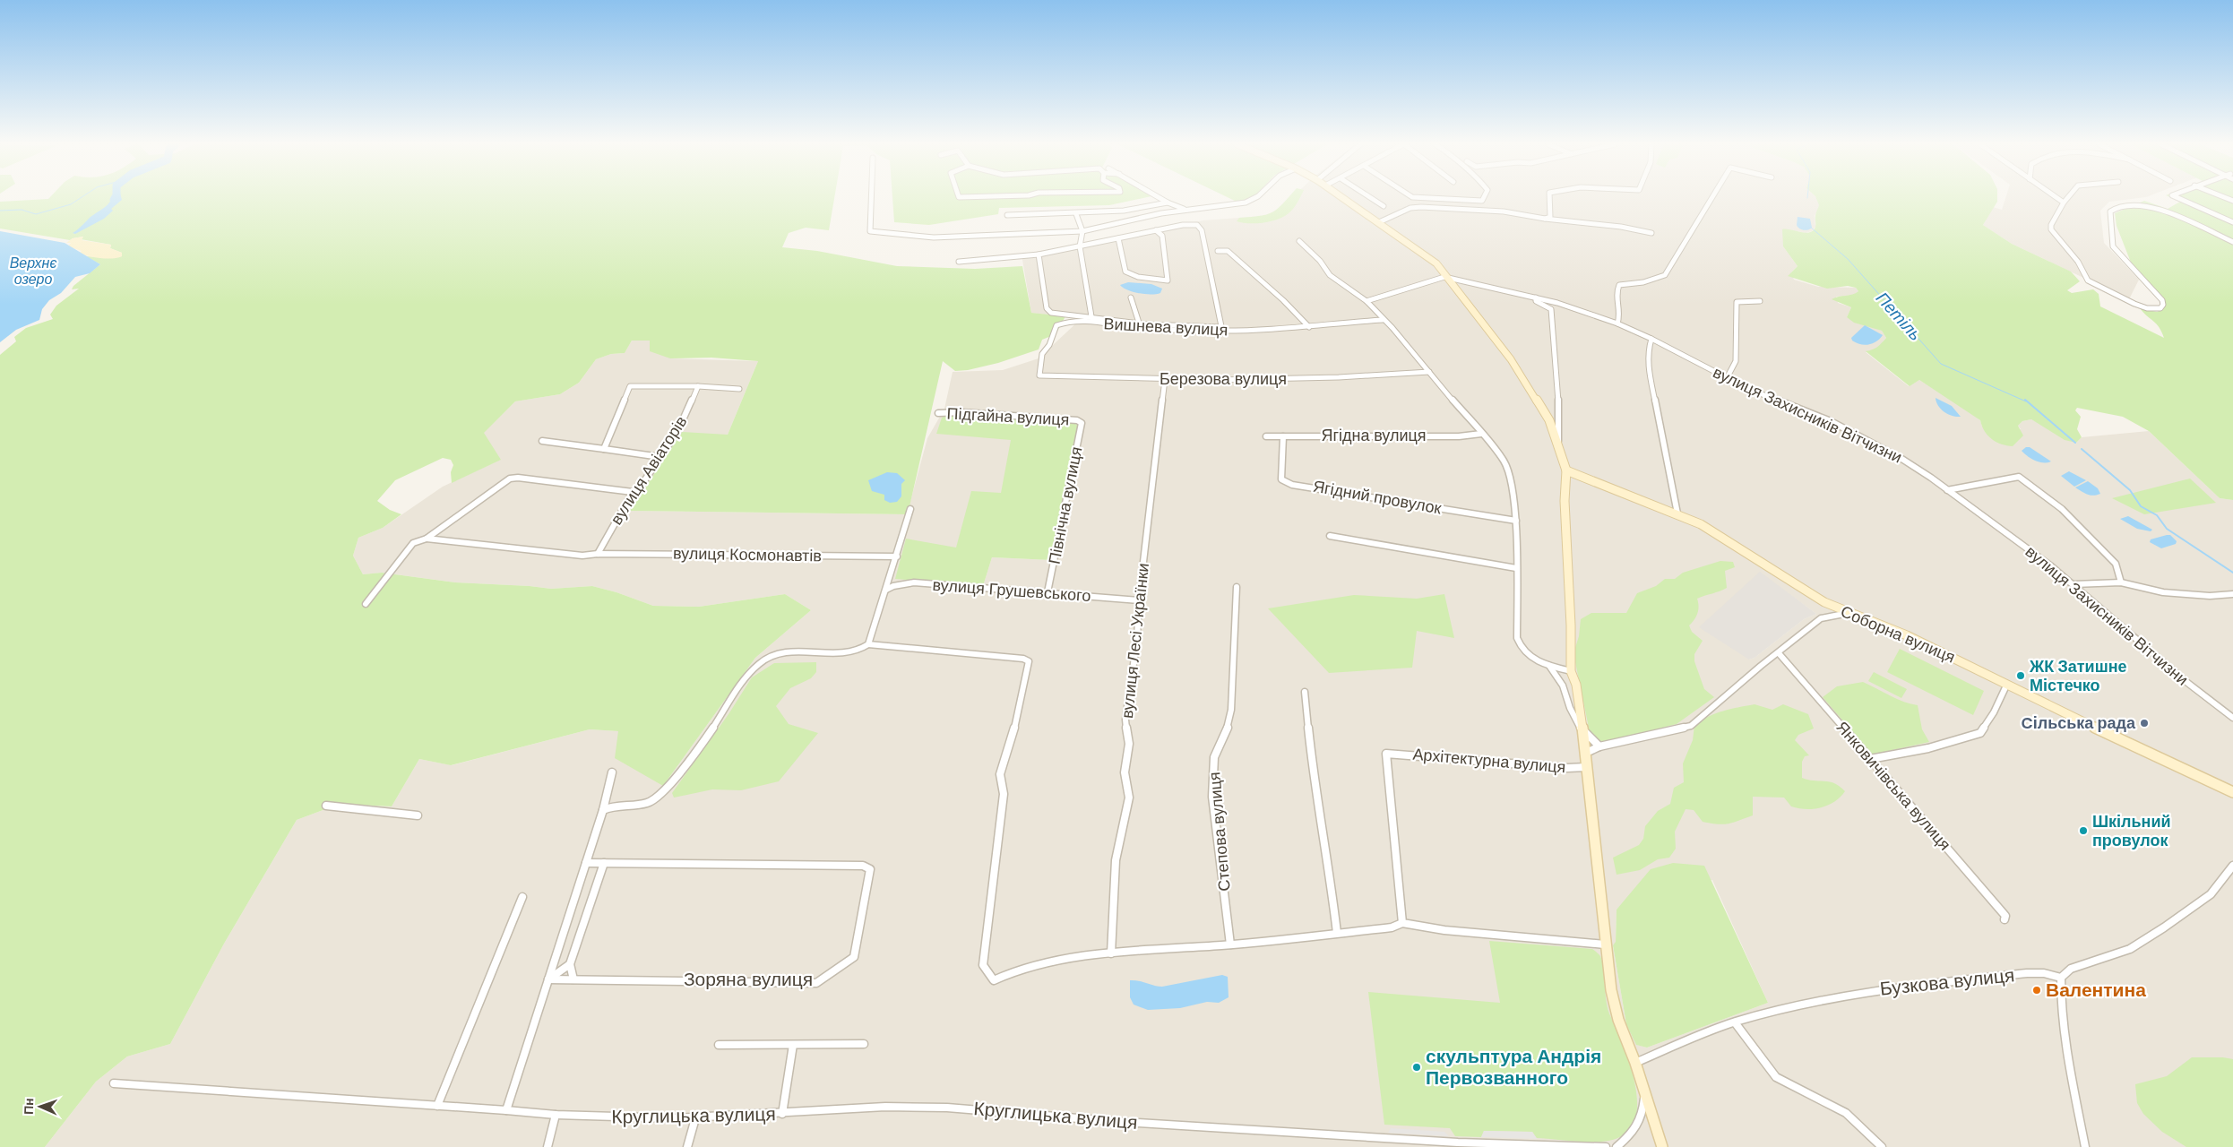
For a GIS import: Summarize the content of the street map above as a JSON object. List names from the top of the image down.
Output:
{
  "streets": {
    "street": [
      "Вишнева вулиця",
      "Березова вулиця",
      "вулиця Захисників Вітчизни",
      "Підгайна вулиця",
      "Ягідна вулиця",
      "вулиця Авіаторів",
      "Ягідний провулок",
      "Північна вулиця",
      "вулиця Космонавтів",
      "вулиця Грушевського",
      "Соборна вулиця",
      "вулиця Лесі Українки",
      "Архітектурна вулиця",
      "Янковичівська вулиця",
      "Степова вулиця",
      "Зоряна вулиця",
      "Бузкова вулиця",
      "Круглицька вулиця"
    ]
  },
  "crossings": [
    ["Вишнева вулиця", "Березова вулиця"],
    ["Березова вулиця", "вулиця Лесі Українки"],
    ["Підгайна вулиця", "Північна вулиця"],
    ["Ягідна вулиця", "Ягідний провулок"],
    ["вулиця Авіаторів", "вулиця Космонавтів"],
    ["Північна вулиця", "вулиця Грушевського"],
    ["вулиця Грушевського", "вулиця Лесі Українки"]
  ],
  "water": ["Верхнє озеро", "Петіль"],
  "places": [
    "ЖК Затишне Містечко",
    "Cільська рада",
    "Шкільний провулок",
    "Валентина",
    "скульптура Андрія Первозванного"
  ],
  "north": "left"
}
